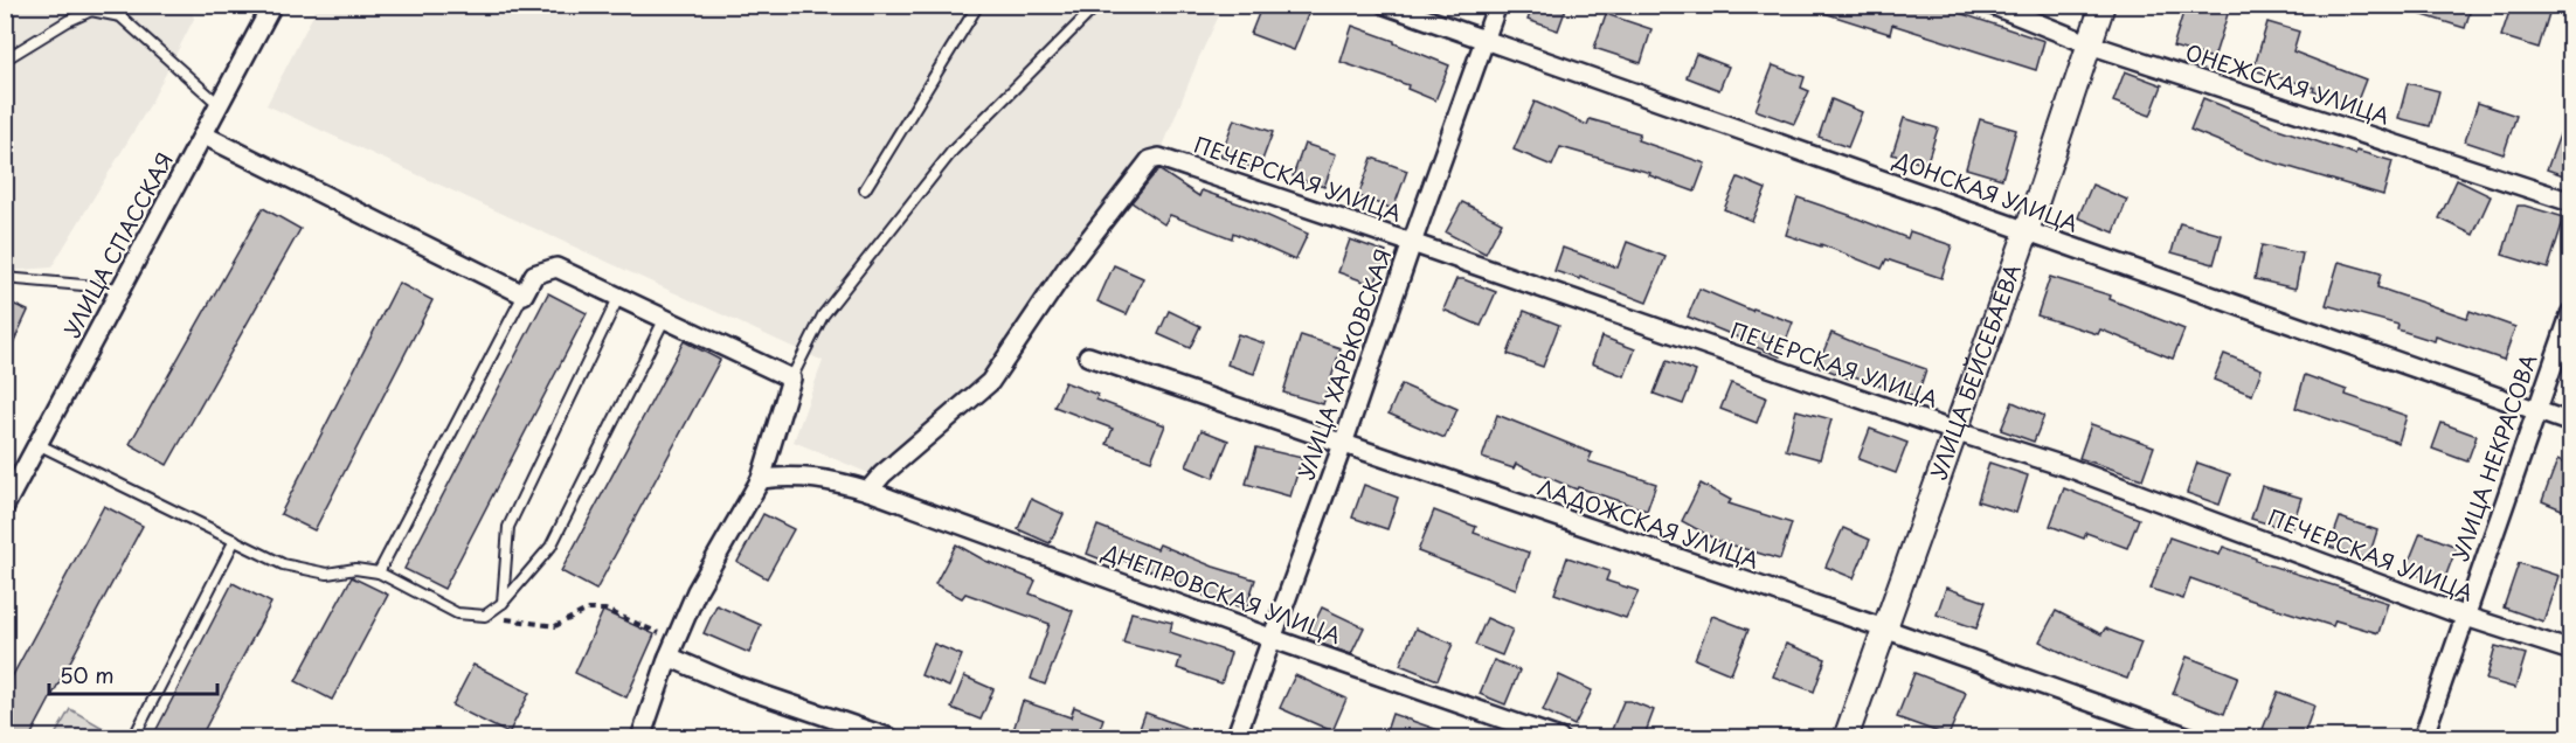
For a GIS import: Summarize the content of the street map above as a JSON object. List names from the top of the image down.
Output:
{
  "streets": {
    "street": [
      "ОНЕЖСКАЯ УЛИЦА",
      "ПЕЧЕРСКАЯ УЛИЦА",
      "ДОНСКАЯ УЛИЦА",
      "УЛИЦА СПАССКАЯ",
      "УЛИЦА ХАРЬКОВСКАЯ",
      "УЛИЦА БЕЙСЕБАЕВА",
      "УЛИЦА НЕКРАСОВА",
      "ЛАДОЖСКАЯ УЛИЦА",
      "ДНЕПРОВСКАЯ УЛИЦА"
    ]
  },
  "crossings": [
    ["ОНЕЖСКАЯ УЛИЦА", "УЛИЦА БЕЙСЕБАЕВА"],
    ["ПЕЧЕРСКАЯ УЛИЦА", "УЛИЦА ХАРЬКОВСКАЯ"],
    ["ПЕЧЕРСКАЯ УЛИЦА", "УЛИЦА БЕЙСЕБАЕВА"],
    ["ПЕЧЕРСКАЯ УЛИЦА", "УЛИЦА НЕКРАСОВА"],
    ["ПЕЧЕРСКАЯ УЛИЦА", "ДНЕПРОВСКАЯ УЛИЦА"],
    ["ДОНСКАЯ УЛИЦА", "УЛИЦА ХАРЬКОВСКАЯ"],
    ["ДОНСКАЯ УЛИЦА", "УЛИЦА БЕЙСЕБАЕВА"],
    ["ДОНСКАЯ УЛИЦА", "УЛИЦА НЕКРАСОВА"],
    ["УЛИЦА ХАРЬКОВСКАЯ", "ЛАДОЖСКАЯ УЛИЦА"],
    ["УЛИЦА ХАРЬКОВСКАЯ", "ДНЕПРОВСКАЯ УЛИЦА"],
    ["УЛИЦА БЕЙСЕБАЕВА", "ЛАДОЖСКАЯ УЛИЦА"]
  ],
  "scale_bar": "50 m"
}
